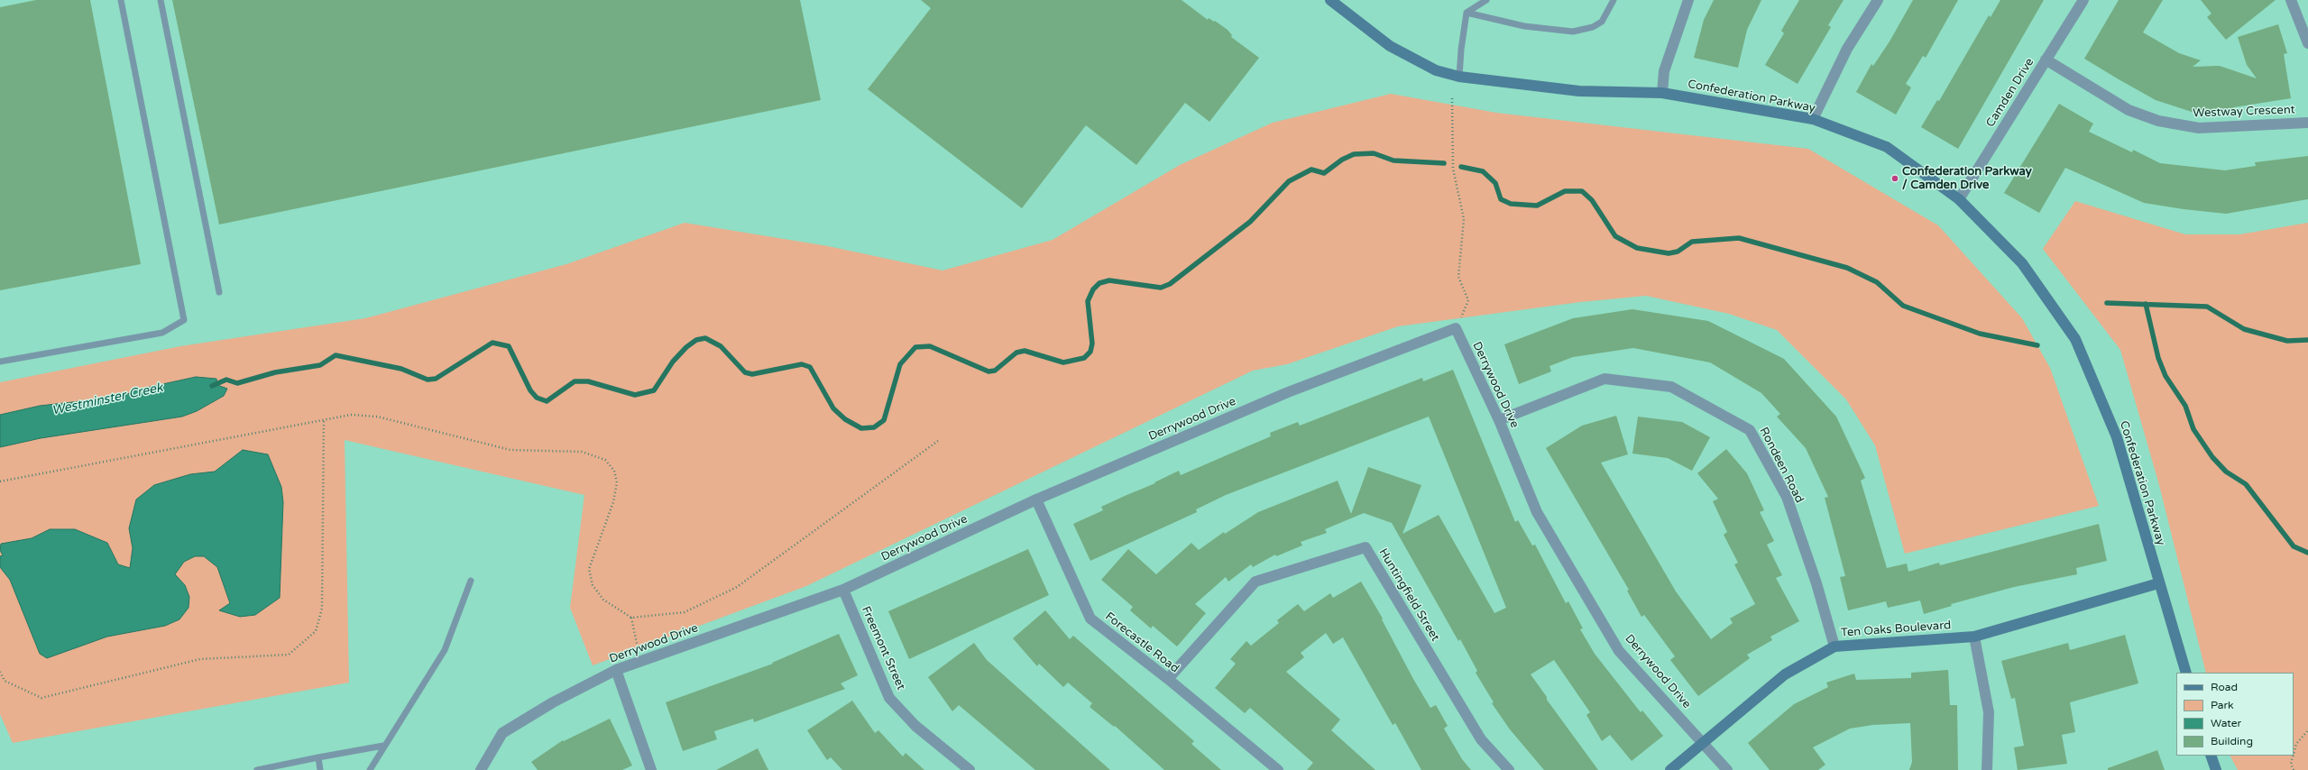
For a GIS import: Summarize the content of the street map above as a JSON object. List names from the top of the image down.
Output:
{
  "streets": {
    "street": [
      "Camden Drive",
      "Confederation Parkway",
      "Westway Crescent",
      "Derrywood Drive",
      "Rondeen Road",
      "Huntingfield Street",
      "Ten Oaks Boulevard",
      "Forecastle Road",
      "Freemont Street"
    ]
  },
  "crossings": [
    ["Camden Drive", "Confederation Parkway"],
    ["Camden Drive", "Westway Crescent"],
    ["Confederation Parkway", "Ten Oaks Boulevard"],
    ["Derrywood Drive", "Rondeen Road"],
    ["Derrywood Drive", "Ten Oaks Boulevard"],
    ["Derrywood Drive", "Forecastle Road"],
    ["Derrywood Drive", "Freemont Street"],
    ["Rondeen Road", "Ten Oaks Boulevard"],
    ["Huntingfield Street", "Forecastle Road"]
  ],
  "water": ["Westminster Creek"],
  "places": ["Confederation Parkway / Camden Drive"],
  "legend": [
    "Road",
    "Park",
    "Water",
    "Building"
  ]
}
